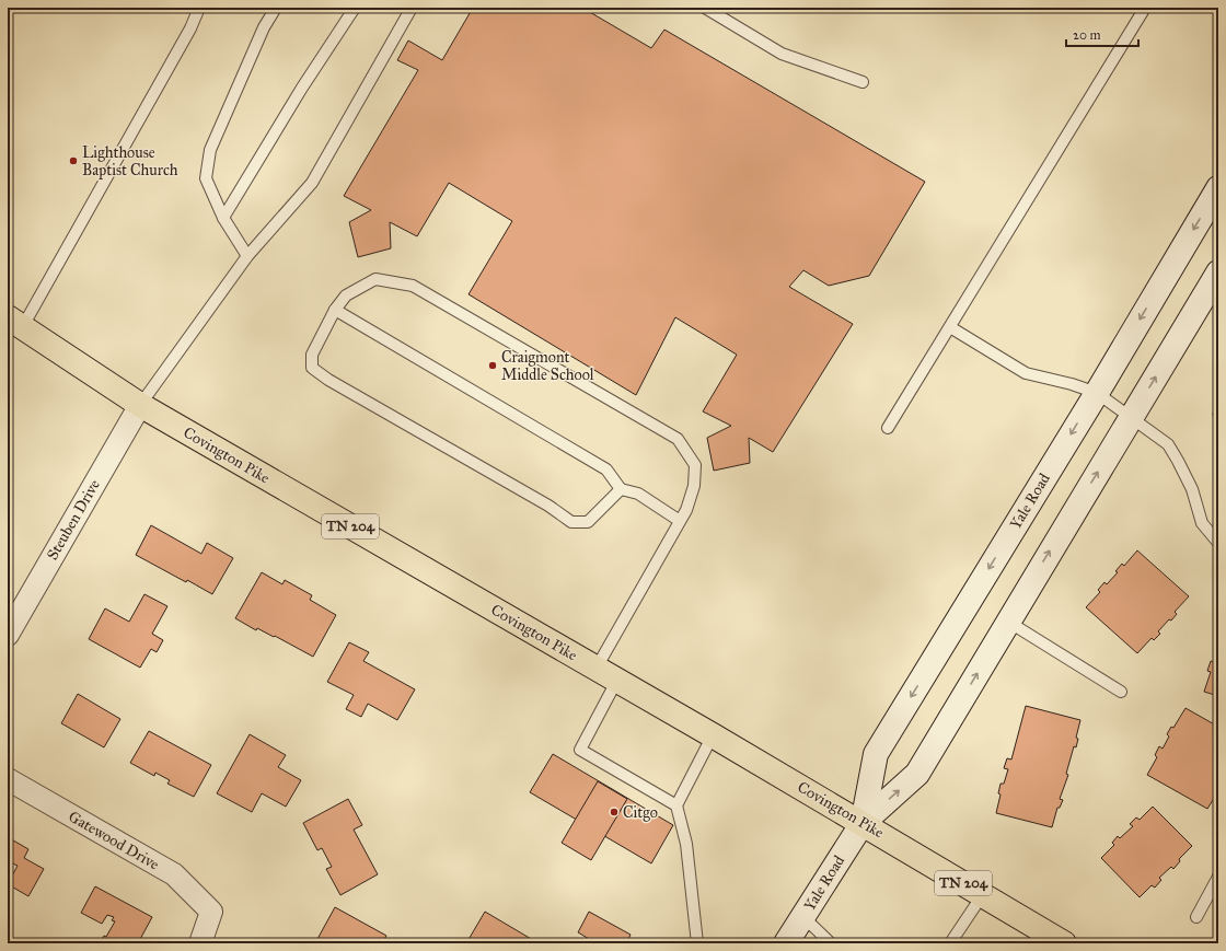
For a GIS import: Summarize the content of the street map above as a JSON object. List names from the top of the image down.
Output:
{
  "streets": {
    "main road": ["Covington Pike", "Yale Road", "TN 204"],
    "street": ["Steuben Drive", "Gatewood Drive"]
  },
  "crossings": [
    ["Covington Pike", "Yale Road"],
    ["Covington Pike", "Steuben Drive"]
  ],
  "places": ["Lighthouse Baptist Church", "Craigmont Middle School", "Citgo"],
  "scale_bar": "20 m"
}
